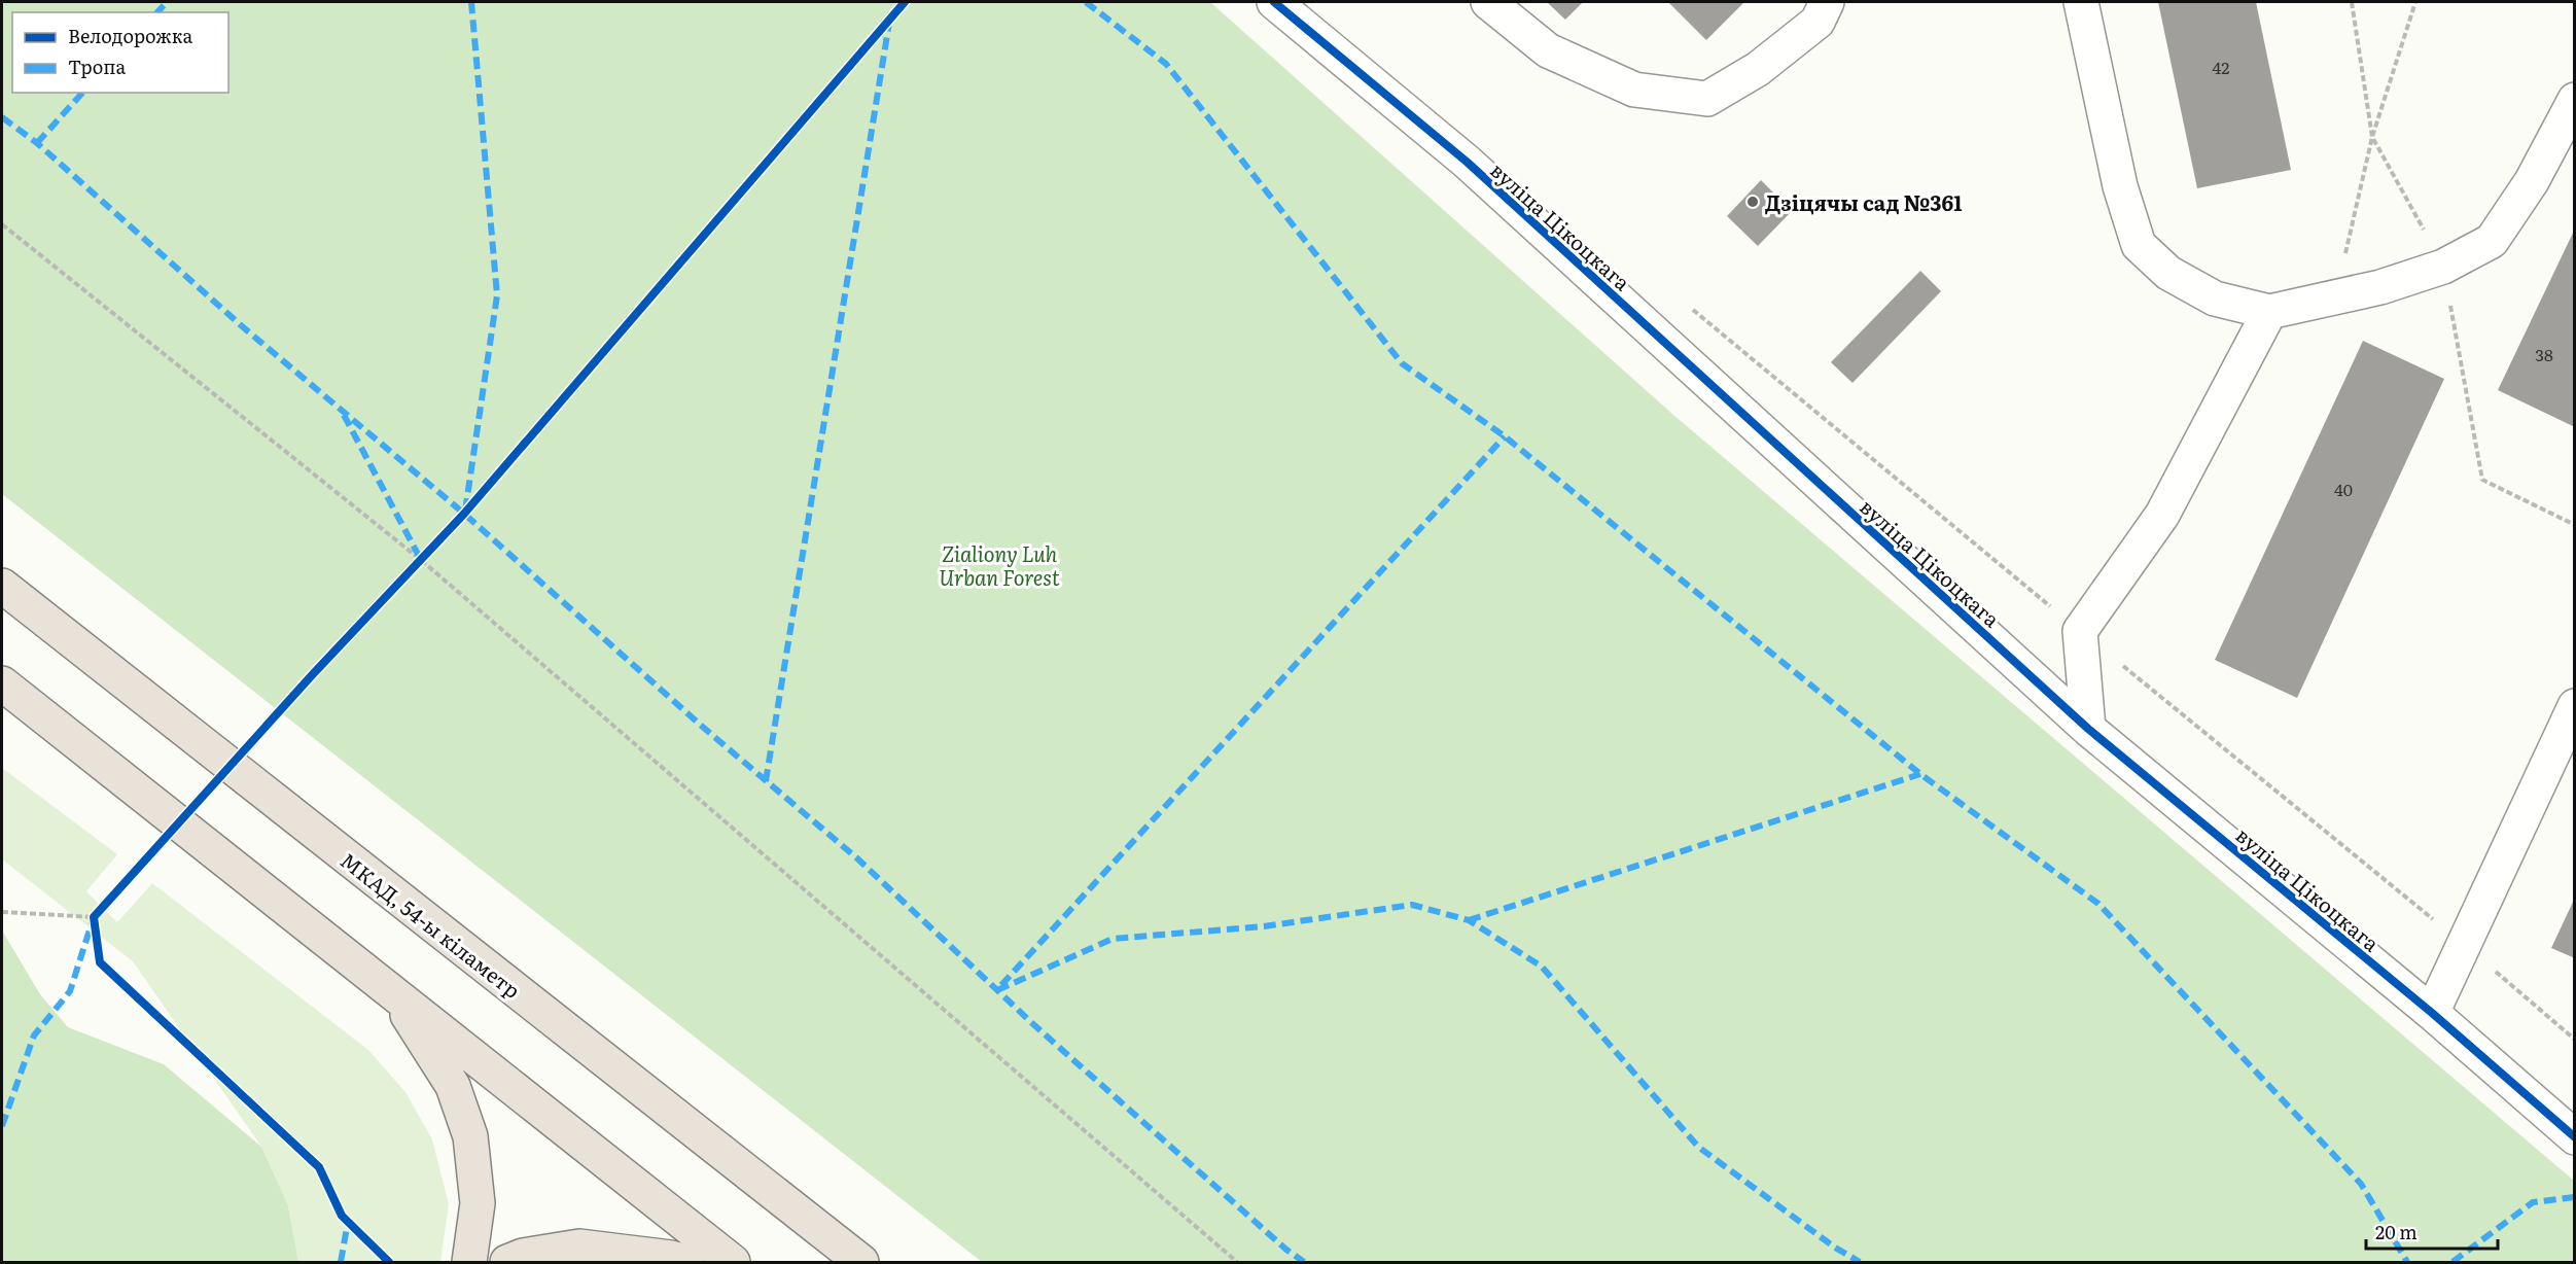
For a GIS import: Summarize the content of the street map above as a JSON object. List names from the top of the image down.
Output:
{
  "streets": {
    "highway": ["МКАД, 54-ы кіламетр"],
    "street": ["вуліца Цікоцкага"]
  },
  "parks": ["Zialiony Luh Urban Forest"],
  "places": ["Дзіцячы сад №361"],
  "house_numbers": ["42", "38", "40"],
  "legend": ["Велодорожка", "Тропа"],
  "scale_bar": "20 m"
}
